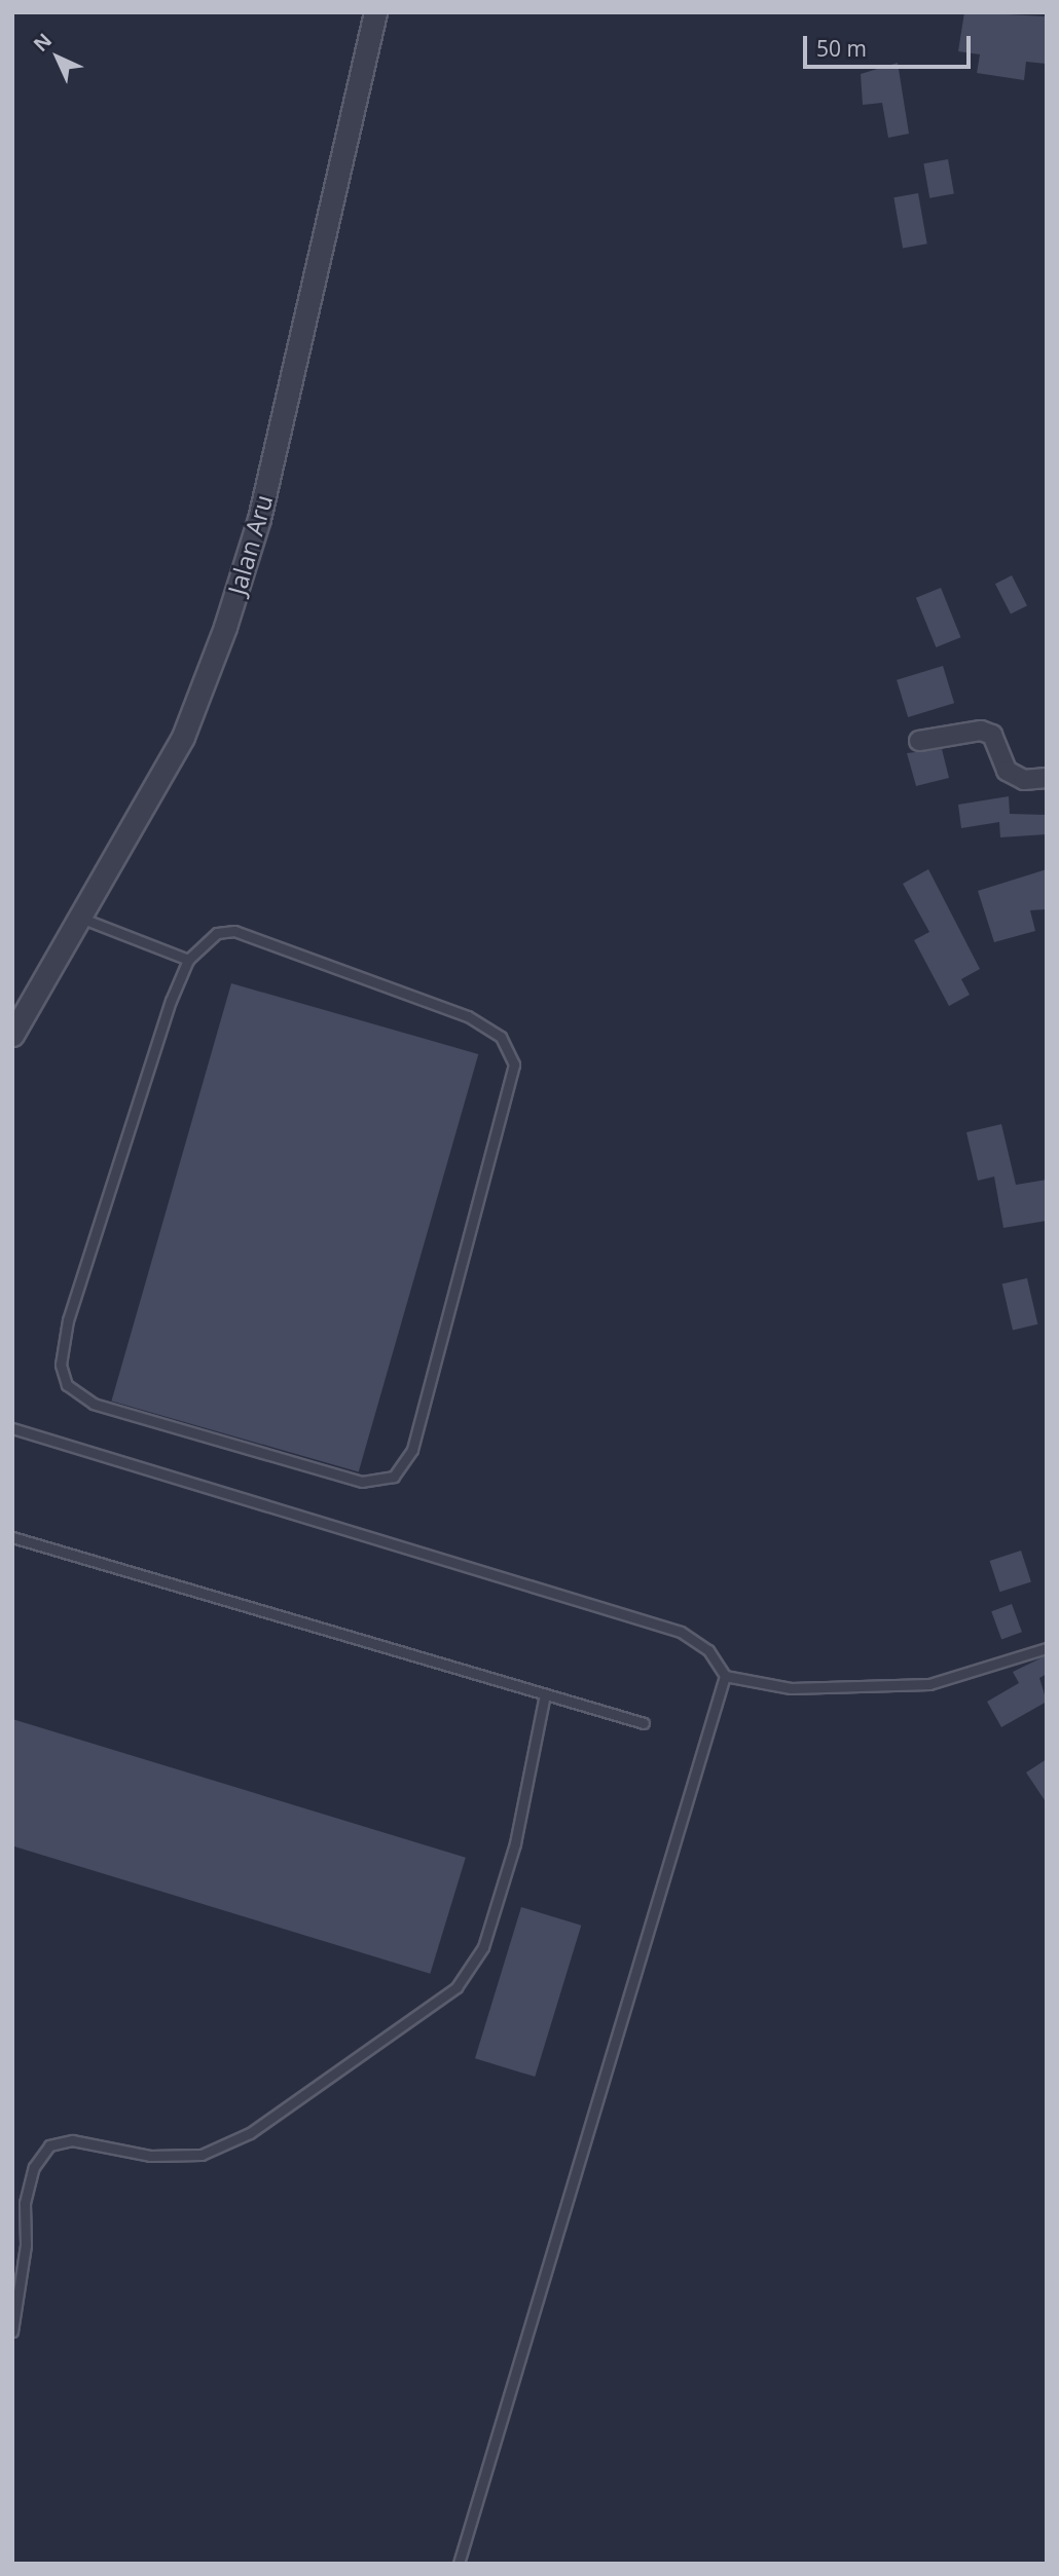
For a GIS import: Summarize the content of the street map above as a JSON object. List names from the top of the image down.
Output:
{
  "streets": {
    "street": ["Jalan Aru"]
  },
  "scale_bar": "50 m",
  "north": "top left"
}
